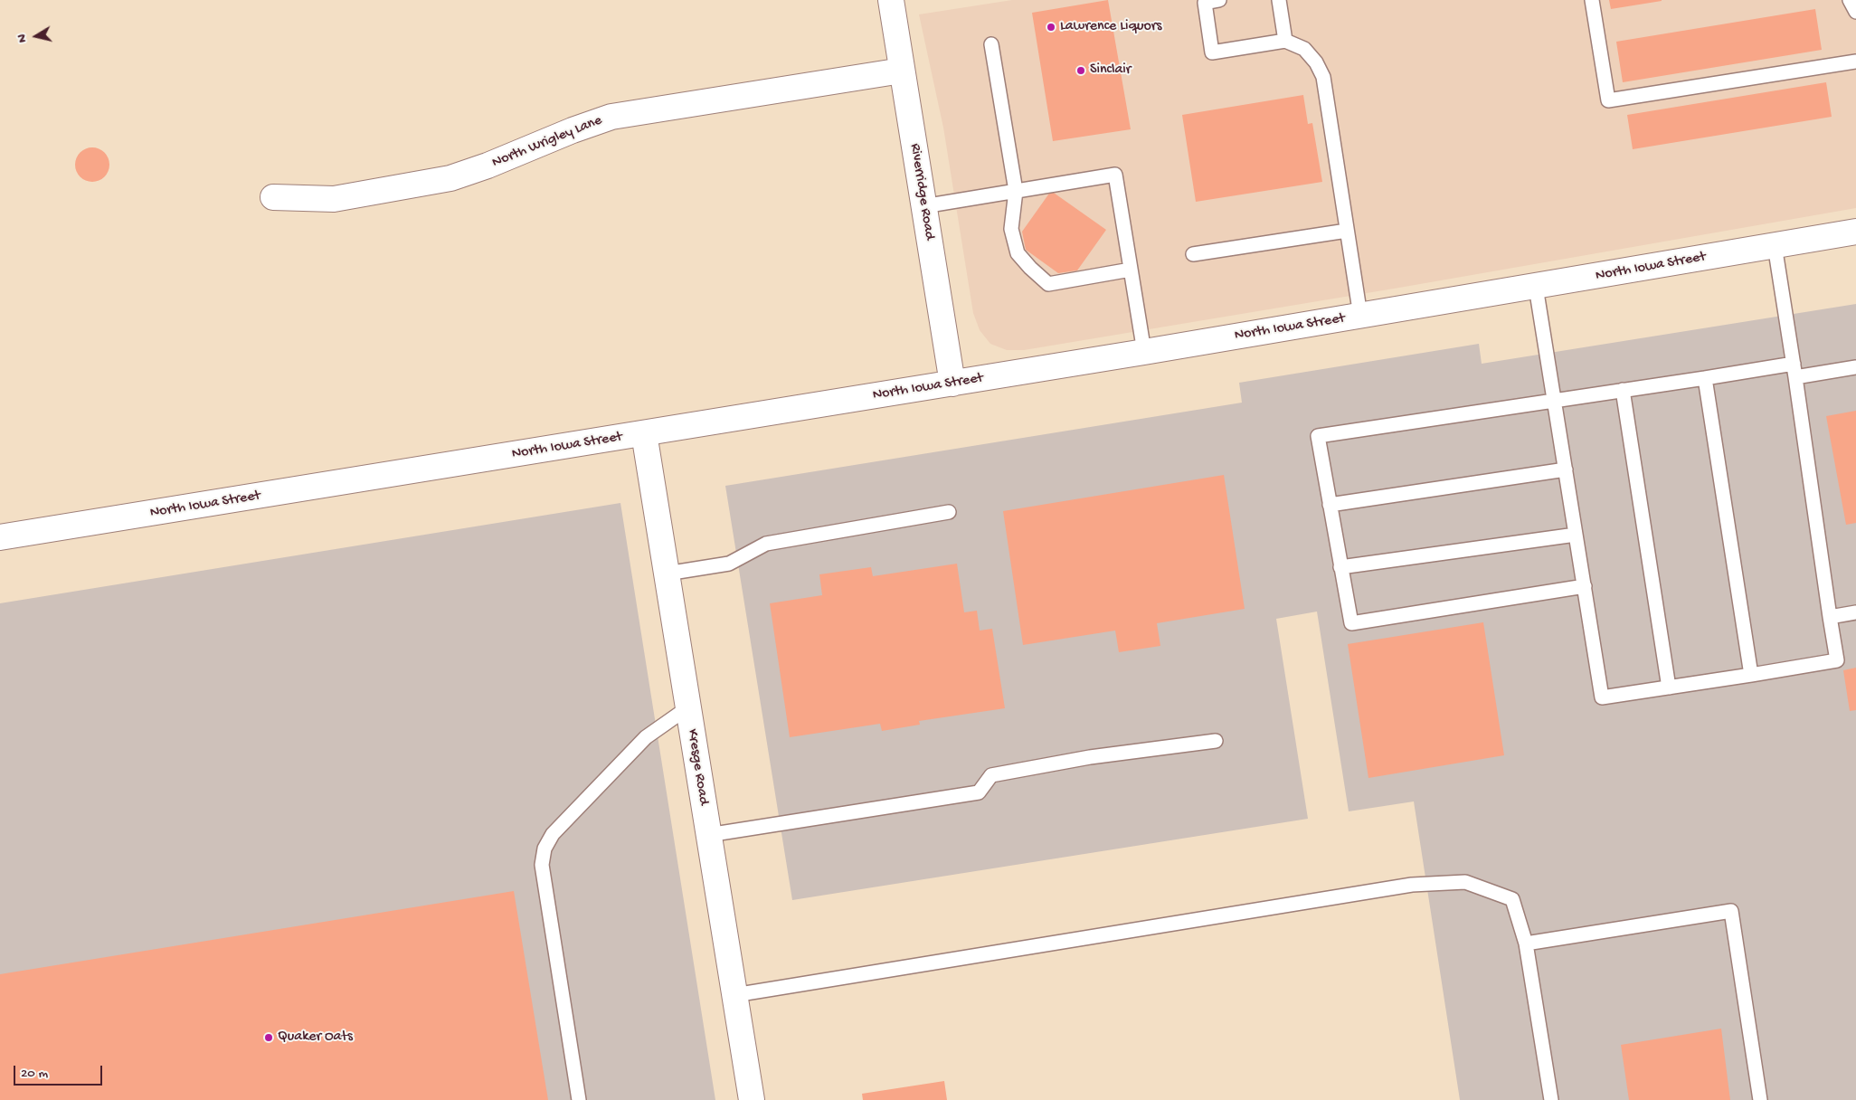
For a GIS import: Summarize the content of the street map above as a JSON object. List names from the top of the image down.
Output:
{
  "streets": {
    "main road": [
      "North Wrigley Lane",
      "Riverridge Road",
      "North Iowa Street",
      "Kresge Road"
    ]
  },
  "crossings": [
    ["North Wrigley Lane", "Riverridge Road"],
    ["Riverridge Road", "North Iowa Street"],
    ["North Iowa Street", "Kresge Road"]
  ],
  "places": ["Lawrence Liquors", "Sinclair", "Quaker Oats"],
  "scale_bar": "20 m",
  "north": "left"
}
